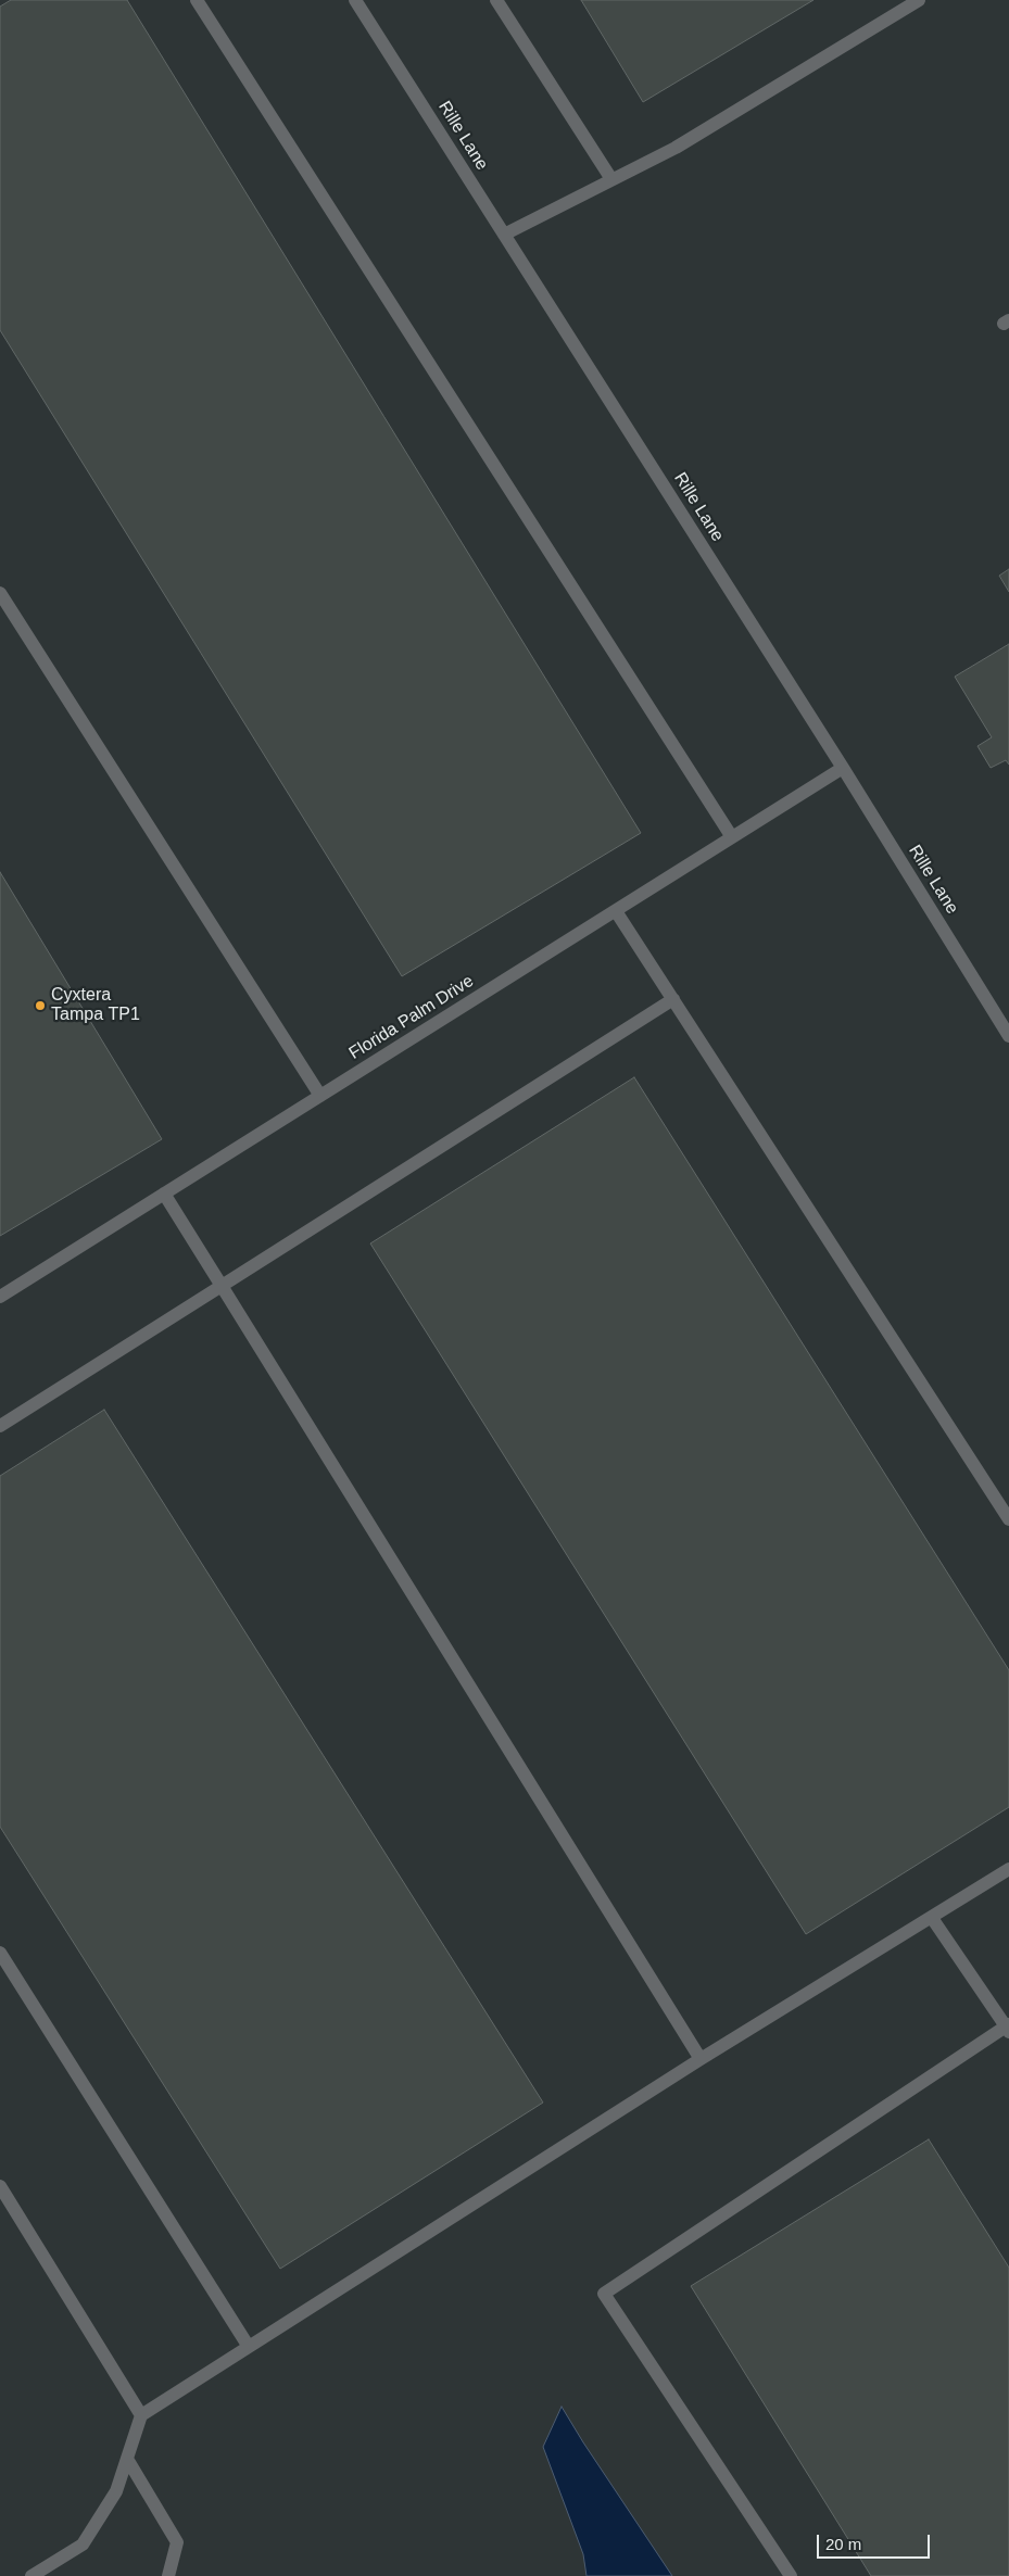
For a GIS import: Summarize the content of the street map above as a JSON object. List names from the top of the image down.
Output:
{
  "streets": {
    "street": ["Rille Lane", "Florida Palm Drive"]
  },
  "crossings": [
    ["Rille Lane", "Florida Palm Drive"]
  ],
  "places": ["Cyxtera Tampa TP1"],
  "scale_bar": "20 m"
}
